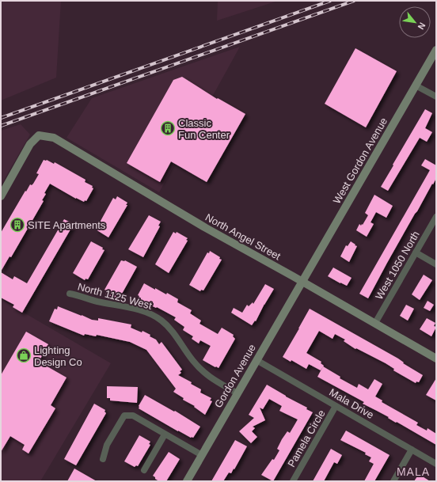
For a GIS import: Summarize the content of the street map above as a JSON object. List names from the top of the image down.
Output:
{
  "streets": {
    "street": [
      "West Gordon Avenue",
      "North Angel Street",
      "West 1050 North",
      "North 1125 West",
      "Gordon Avenue",
      "Mala Drive",
      "Pamela Circle"
    ]
  },
  "crossings": [
    ["West Gordon Avenue", "North Angel Street"],
    ["West Gordon Avenue", "Gordon Avenue"],
    ["North Angel Street", "West 1050 North"],
    ["North Angel Street", "Gordon Avenue"],
    ["North 1125 West", "Gordon Avenue"],
    ["Gordon Avenue", "Mala Drive"],
    ["Mala Drive", "Pamela Circle"]
  ],
  "districts": ["MALA"],
  "places": {
    "building": ["Classic Fun Center", "SITE Apartments"],
    "shop": ["Lighting Design Co"]
  },
  "north": "bottom right"
}
